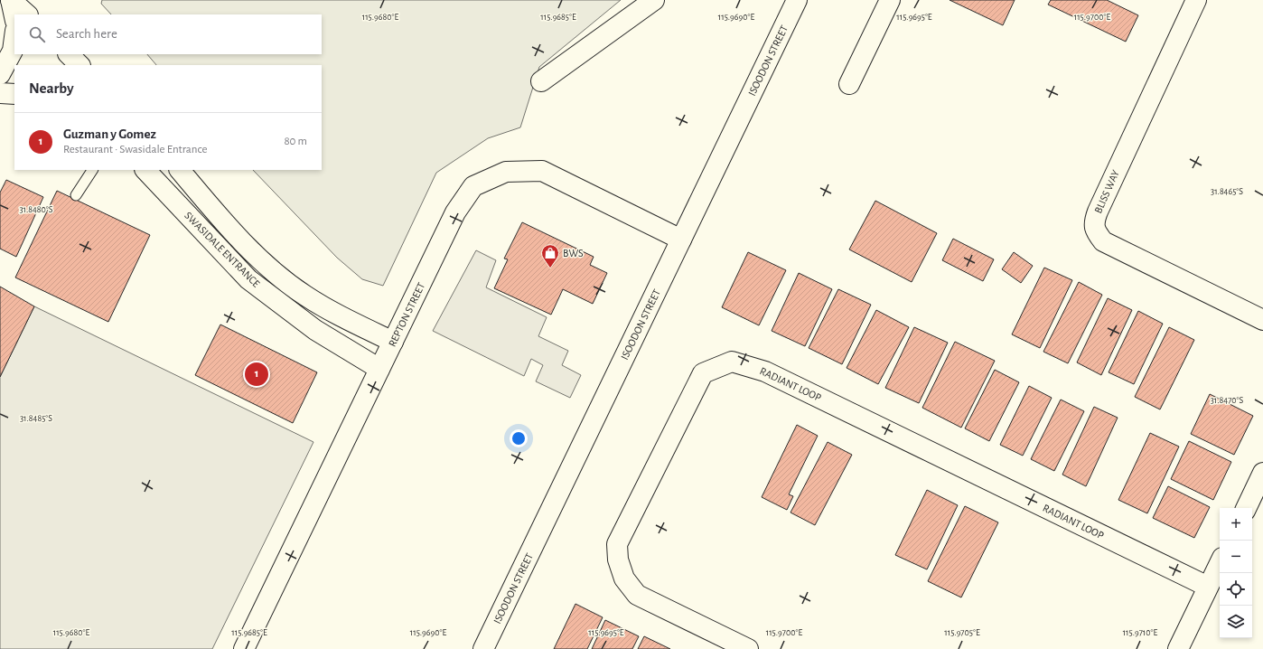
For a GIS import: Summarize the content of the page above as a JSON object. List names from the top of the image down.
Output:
{
  "streets": {
    "street": [
      "ISOODON STREET",
      "BLISS WAY",
      "SWASIDALE ENTRANCE",
      "REPTON STREET",
      "RADIANT LOOP"
    ]
  },
  "crossings": [
    ["ISOODON STREET", "REPTON STREET"],
    ["SWASIDALE ENTRANCE", "REPTON STREET"]
  ],
  "places": {
    "shop": ["BWS"]
  },
  "page": {
    "search": "Search here",
    "heading": "Nearby",
    "list": [
      {
        "mark": "1",
        "name": "Guzman y Gomez",
        "note": "Restaurant · Swasidale Entrance",
        "value": "80 m"
      }
    ],
    "pins": "1",
    "map_buttons": ["+", "−"]
  },
  "coordinates": [
    "115.9680°E",
    "115.9685°E",
    "115.9690°E",
    "115.9695°E",
    "115.9700°E",
    "31.8465°S",
    "31.8480°S",
    "31.8470°S",
    "31.8485°S",
    "115.9705°E",
    "115.9710°E"
  ]
}
